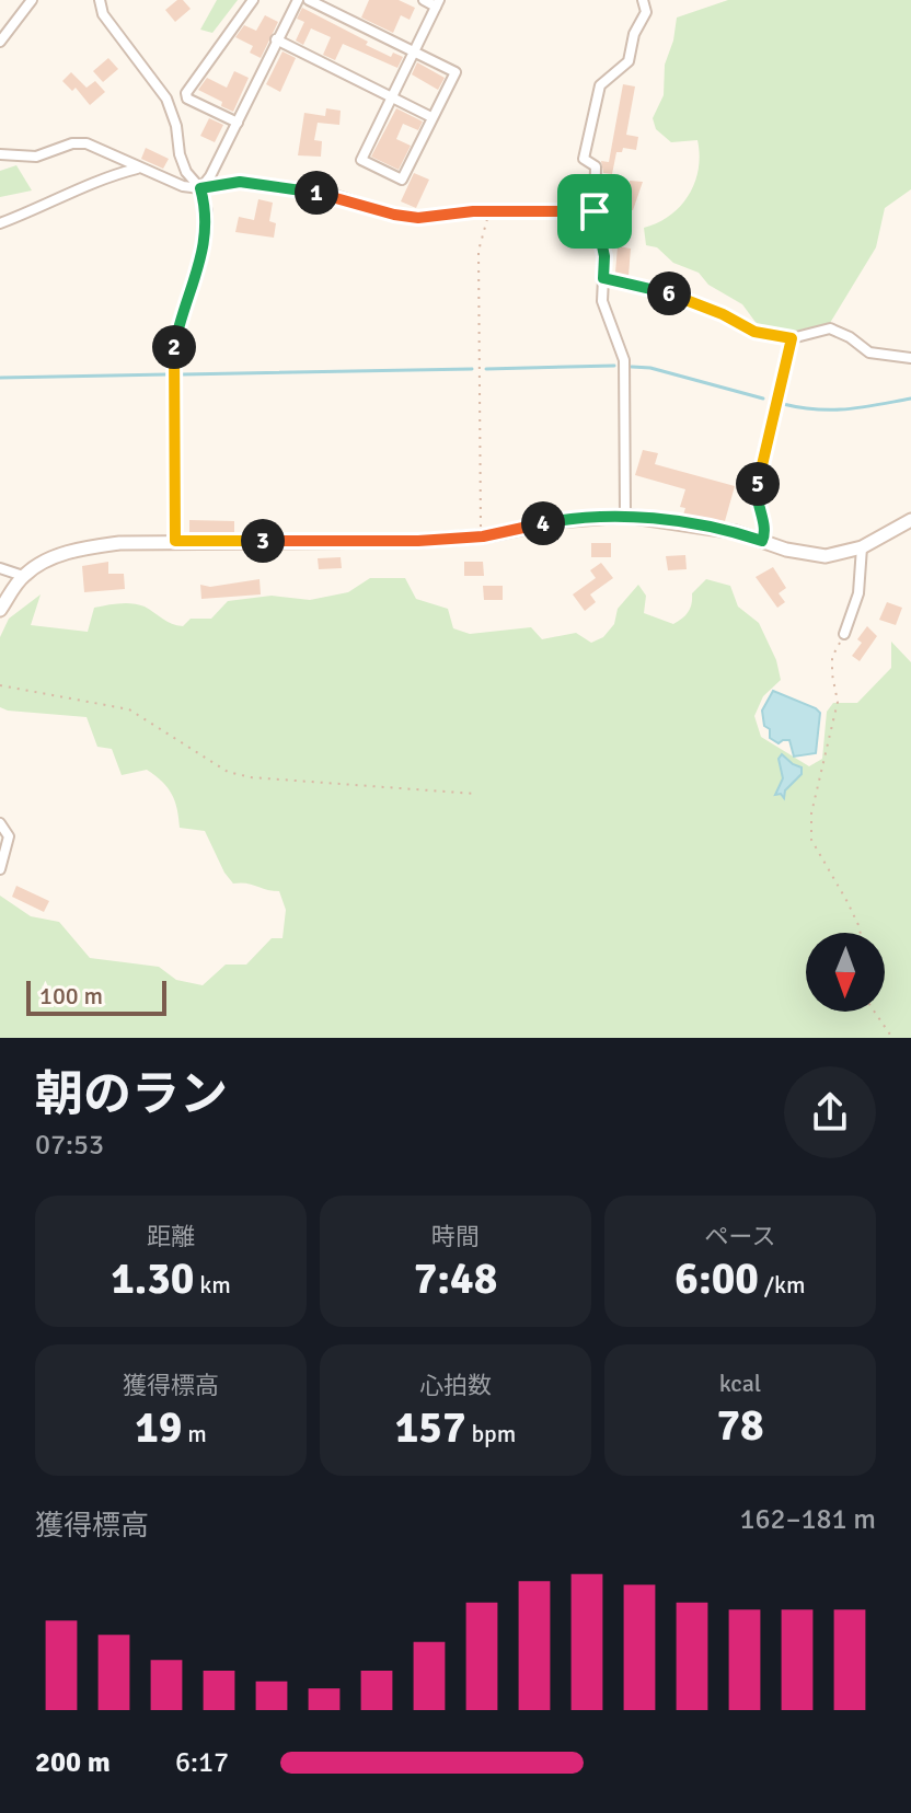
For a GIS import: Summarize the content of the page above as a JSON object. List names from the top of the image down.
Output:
{
  "scale_bar": "100 m",
  "north": "bottom",
  "page": {
    "pins": [
      "1",
      "6",
      "2",
      "5",
      "4",
      "3"
    ],
    "scale": "100 m",
    "heading": ["朝のラン", "07:53"],
    "stats": [
      ["距離", "1.30 km"],
      ["時間", "7:48"],
      ["ペース", "6:00 /km"],
      ["獲得標高", "19 m"],
      ["心拍数", "157 bpm"],
      ["kcal", "78"]
    ],
    "chart": ["獲得標高", "162–181 m"],
    "list": [
      {
        "name": "200 m",
        "note": "6:17"
      }
    ]
  }
}
